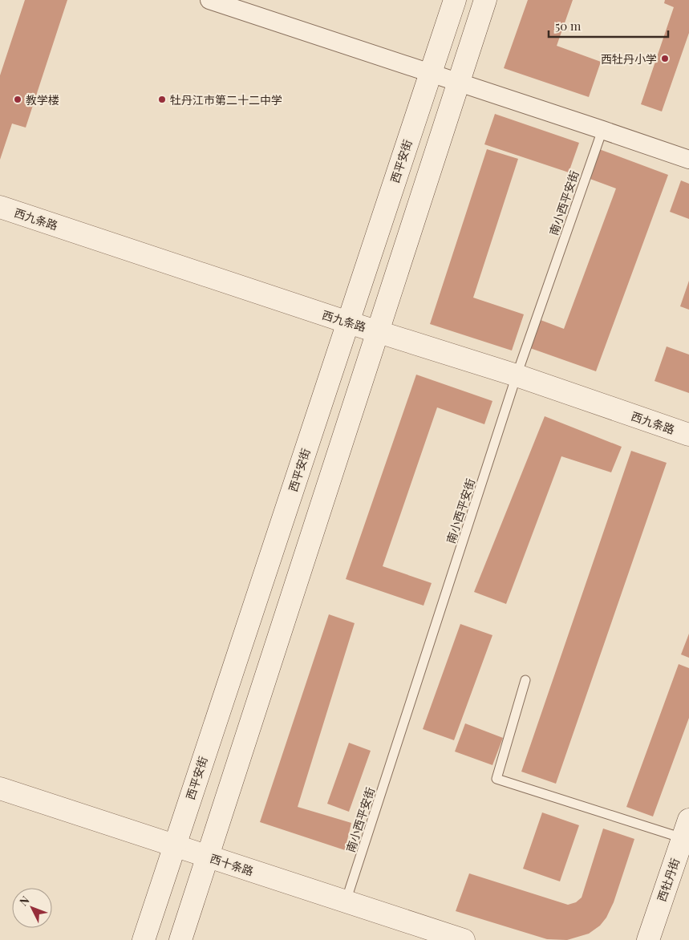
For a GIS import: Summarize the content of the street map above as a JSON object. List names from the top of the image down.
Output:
{
  "streets": {
    "main road": [
      "西平安街",
      "西九条路",
      "西十条路",
      "西牡丹街"
    ],
    "lane": ["南小西平安街"]
  },
  "crossings": [
    ["西平安街", "西九条路"],
    ["西平安街", "西十条路"],
    ["南小西平安街", "西九条路"],
    ["南小西平安街", "西十条路"]
  ],
  "places": ["西牡丹小学", "教学楼", "牡丹江市第二十二中学"],
  "scale_bar": "50 m",
  "north": "top left"
}
